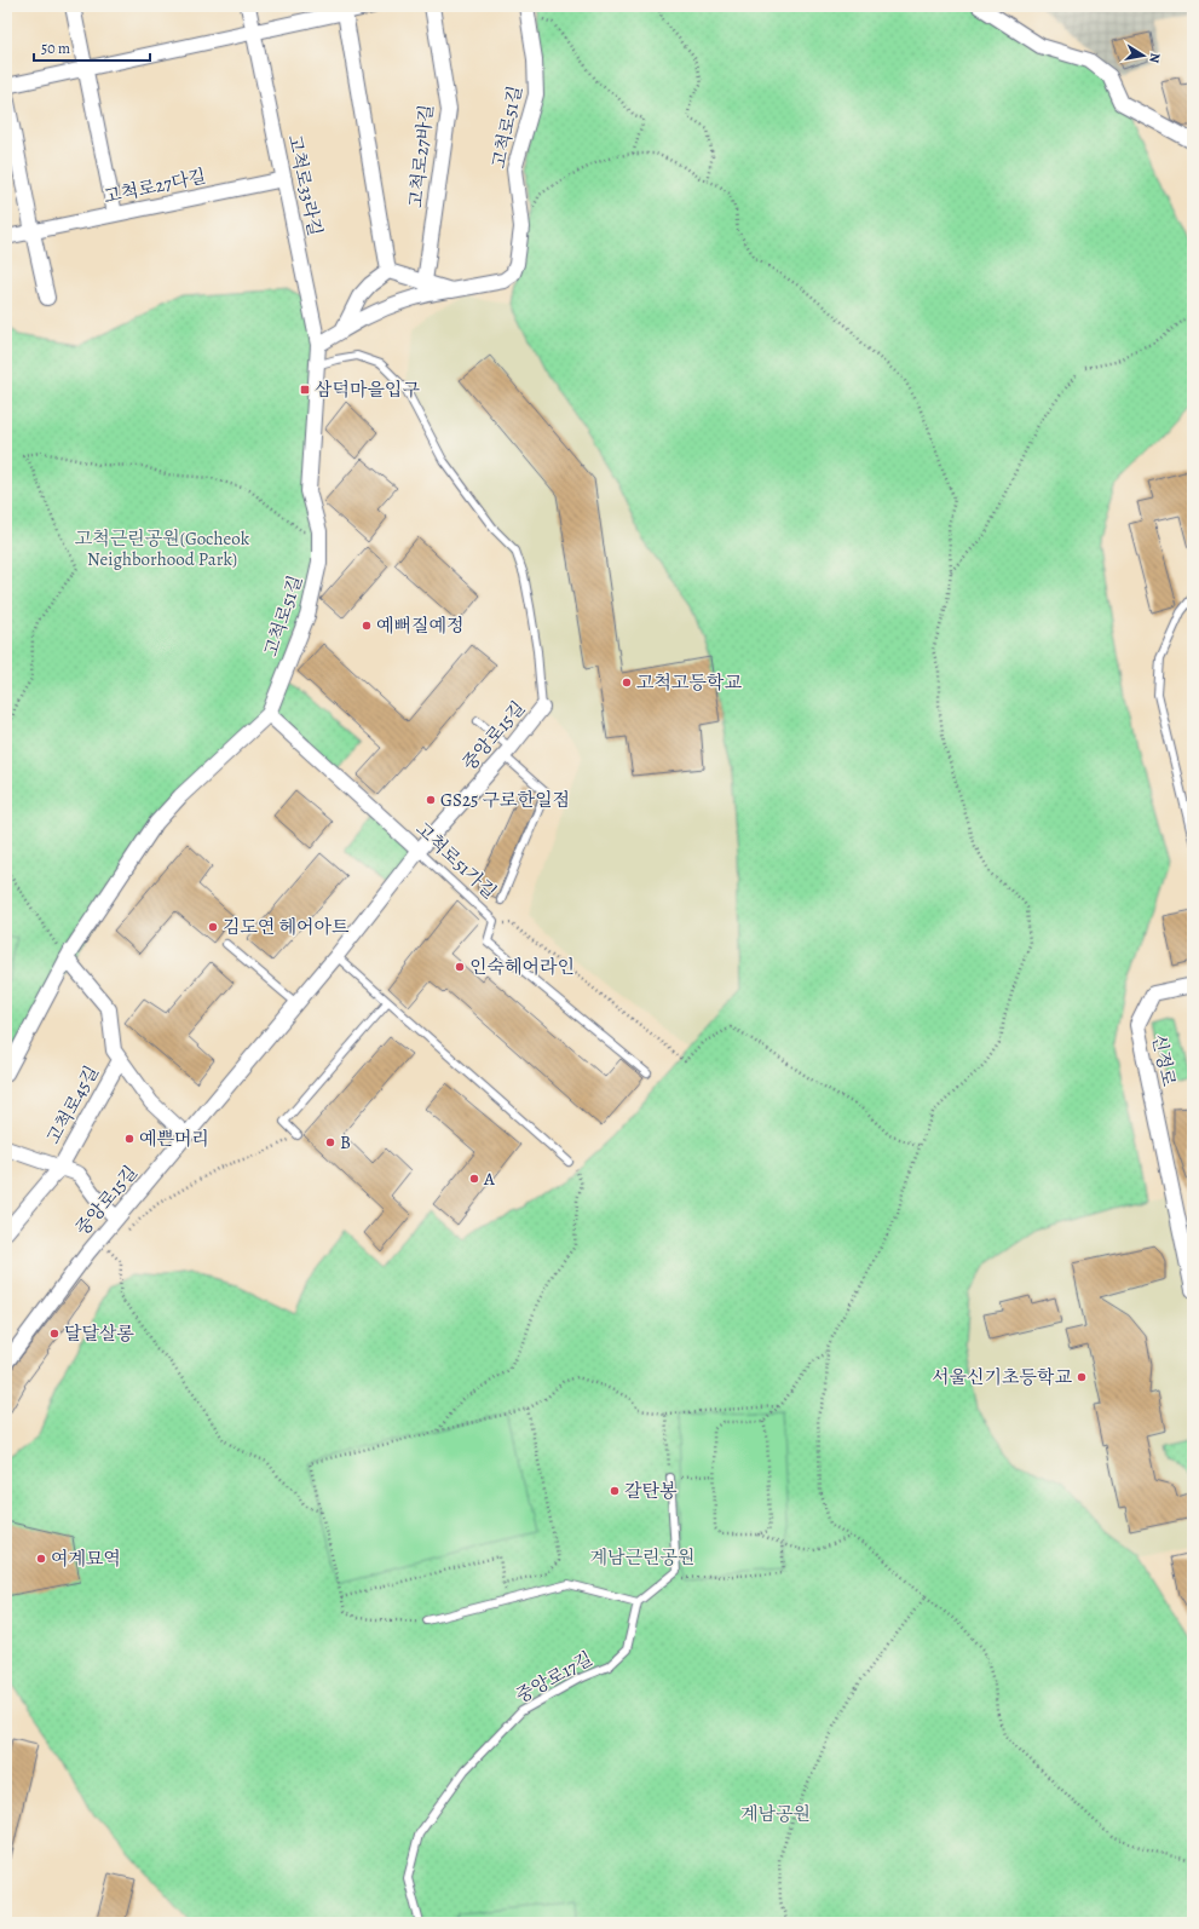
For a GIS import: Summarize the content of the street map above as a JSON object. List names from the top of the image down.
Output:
{
  "streets": {
    "street": [
      "고척로51길",
      "고척로27바길",
      "고척로33라길",
      "고척로27다길",
      "중앙로15길",
      "고척로51가길",
      "신정로",
      "고척로45길"
    ],
    "lane": ["중앙로17길"]
  },
  "crossings": [
    ["고척로51길", "고척로27바길"],
    ["고척로51길", "고척로33라길"],
    ["고척로51길", "중앙로15길"],
    ["고척로51길", "고척로51가길"],
    ["고척로33라길", "고척로27다길"],
    ["중앙로15길", "고척로51가길"],
    ["중앙로15길", "고척로45길"]
  ],
  "parks": ["고척근린공원(Gocheok Neighborhood Park)", "계남근린공원", "계남공원"],
  "places": {
    "transit": ["삼덕마을입구"],
    "other": [
      "예뻐질예정",
      "고척고등학교",
      "GS25 구로한일점",
      "김도연 헤어아트",
      "인숙헤어라인",
      "예쁜머리",
      "B",
      "A",
      "달달살롱",
      "서울신기초등학교",
      "갈탄봉",
      "여계묘역"
    ]
  },
  "scale_bar": "50 m",
  "north": "right"
}
